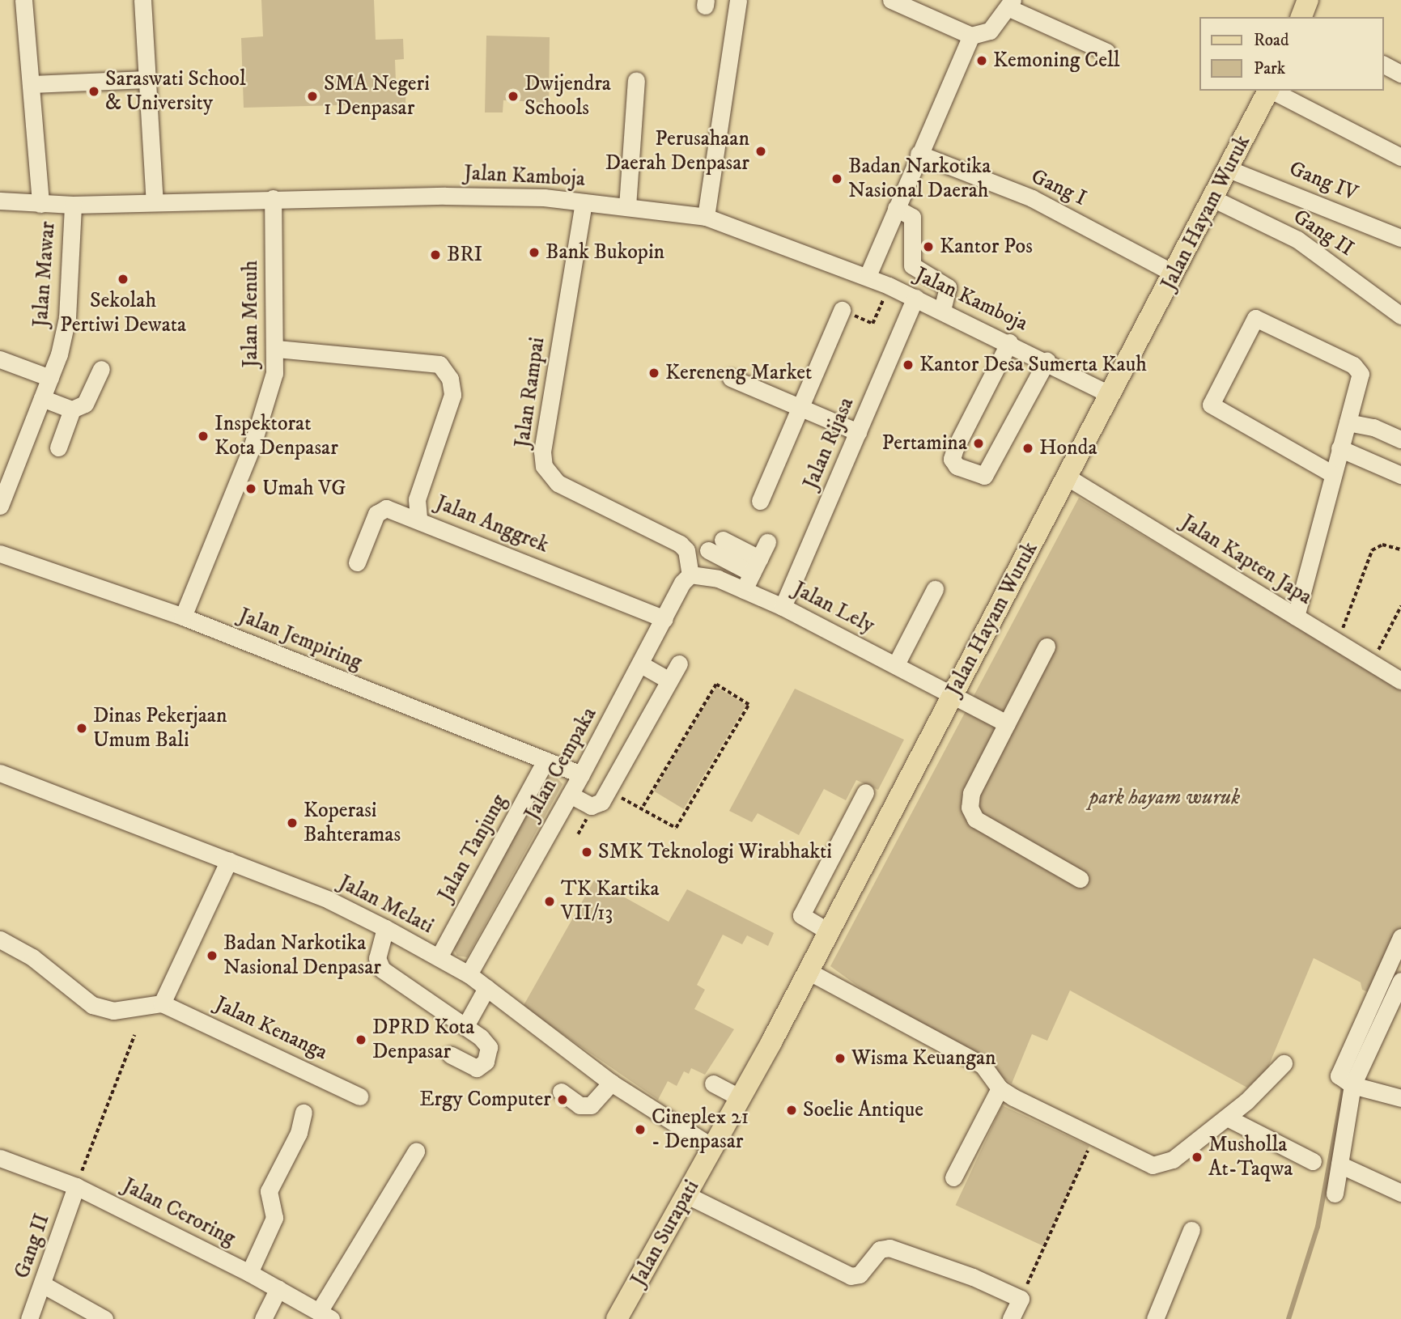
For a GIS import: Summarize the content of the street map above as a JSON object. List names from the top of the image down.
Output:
{
  "streets": {
    "main road": ["Jalan Hayam Wuruk", "Jalan Surapati"],
    "street": [
      "Jalan Kamboja",
      "Gang IV",
      "Gang I",
      "Gang II",
      "Jalan Mawar",
      "Jalan Menuh",
      "Jalan Rampai",
      "Jalan Rijasa",
      "Jalan Anggrek",
      "Jalan Kapten Japa",
      "Jalan Lely",
      "Jalan Jempiring",
      "Jalan Cempaka",
      "Jalan Tanjung",
      "Jalan Melati",
      "Jalan Kenanga",
      "Jalan Ceroring"
    ]
  },
  "crossings": [
    ["Jalan Kamboja", "Jalan Hayam Wuruk"],
    ["Jalan Kamboja", "Jalan Mawar"],
    ["Jalan Kamboja", "Jalan Menuh"],
    ["Jalan Kamboja", "Jalan Rampai"],
    ["Jalan Kamboja", "Jalan Rijasa"],
    ["Gang IV", "Jalan Hayam Wuruk"],
    ["Gang I", "Jalan Hayam Wuruk"],
    ["Jalan Hayam Wuruk", "Gang II"],
    ["Jalan Hayam Wuruk", "Jalan Kapten Japa"],
    ["Jalan Hayam Wuruk", "Jalan Lely"],
    ["Jalan Hayam Wuruk", "Jalan Melati"],
    ["Jalan Hayam Wuruk", "Jalan Surapati"],
    ["Gang II", "Jalan Ceroring"],
    ["Jalan Menuh", "Jalan Anggrek"],
    ["Jalan Menuh", "Jalan Jempiring"],
    ["Jalan Rampai", "Jalan Lely"],
    ["Jalan Rampai", "Jalan Cempaka"],
    ["Jalan Rijasa", "Jalan Lely"],
    ["Jalan Anggrek", "Jalan Cempaka"],
    ["Jalan Lely", "Jalan Cempaka"],
    ["Jalan Jempiring", "Jalan Cempaka"],
    ["Jalan Jempiring", "Jalan Tanjung"],
    ["Jalan Cempaka", "Jalan Melati"],
    ["Jalan Tanjung", "Jalan Melati"],
    ["Jalan Melati", "Jalan Surapati"]
  ],
  "parks": ["park hayam wuruk"],
  "places": [
    "Kemoning Cell",
    "Saraswati School & University",
    "SMA Negeri 1 Denpasar",
    "Dwijendra Schools",
    "Perusahaan Daerah Denpasar",
    "Badan Narkotika Nasional Daerah",
    "Kantor Pos",
    "Bank Bukopin",
    "BRI",
    "Sekolah Pertiwi Dewata",
    "Kantor Desa Sumerta Kauh",
    "Kereneng Market",
    "Inspektorat Kota Denpasar",
    "Pertamina",
    "Honda",
    "Umah VG",
    "Dinas Pekerjaan Umum Bali",
    "Koperasi Bahteramas",
    "SMK Teknologi Wirabhakti",
    "TK Kartika VII/13",
    "Badan Narkotika Nasional Denpasar",
    "DPRD Kota Denpasar",
    "Wisma Keuangan",
    "Ergy Computer",
    "Soelie Antique",
    "Cineplex 21 - Denpasar",
    "Musholla At-Taqwa"
  ],
  "legend": ["Road", "Park"]
}
